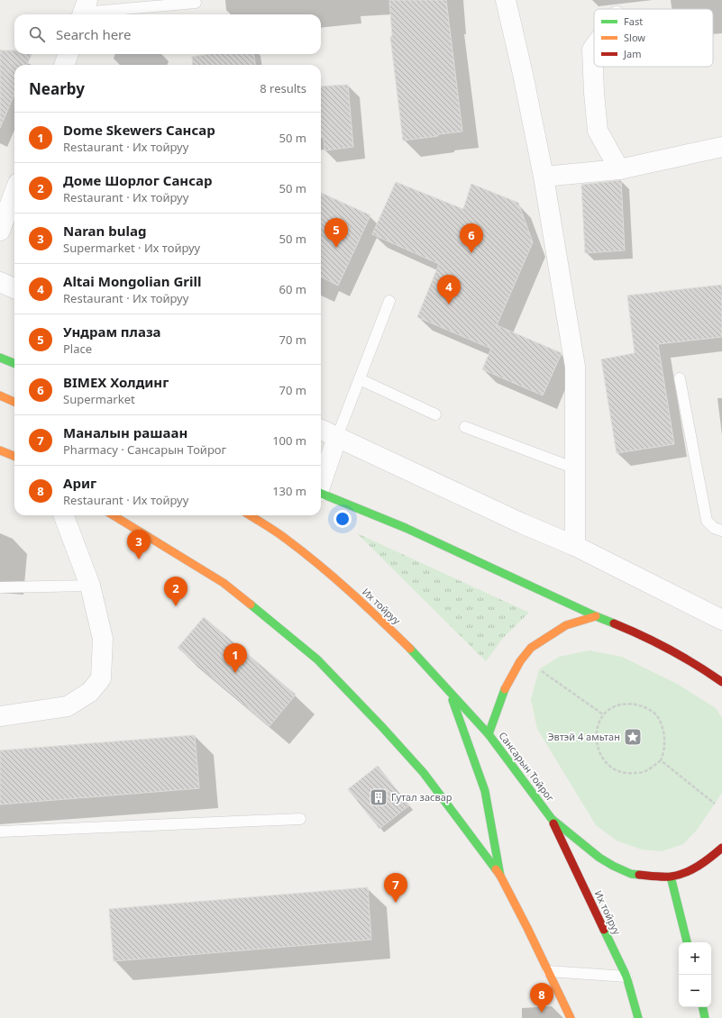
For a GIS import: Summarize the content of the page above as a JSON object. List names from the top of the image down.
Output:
{
  "streets": {
    "main road": ["Их тойруу", "Сансарын Тойрог"]
  },
  "crossings": [
    ["Их тойруу", "Сансарын Тойрог"]
  ],
  "places": {
    "place": ["Эвтэй 4 амьтан"],
    "building": ["Гутал засвар"]
  },
  "legend": ["Fast", "Slow", "Jam"],
  "page": {
    "search": "Search here",
    "heading": ["Nearby", "8 results"],
    "list": [
      {
        "mark": "1",
        "name": "Dome Skewers Сансар",
        "note": "Restaurant · Их тойруу",
        "value": "50 m"
      },
      {
        "mark": "2",
        "name": "Доме Шорлог Сансар",
        "note": "Restaurant · Их тойруу",
        "value": "50 m"
      },
      {
        "mark": "3",
        "name": "Naran bulag",
        "note": "Supermarket · Их тойруу",
        "value": "50 m"
      },
      {
        "mark": "4",
        "name": "Altai Mongolian Grill",
        "note": "Restaurant · Их тойруу",
        "value": "60 m"
      },
      {
        "mark": "5",
        "name": "Ундрам плаза",
        "note": "Place",
        "value": "70 m"
      },
      {
        "mark": "6",
        "name": "BIMEX Холдинг",
        "note": "Supermarket",
        "value": "70 m"
      },
      {
        "mark": "7",
        "name": "Маналын рашаан",
        "note": "Pharmacy · Сансарын Тойрог",
        "value": "100 m"
      },
      {
        "mark": "8",
        "name": "Ариг",
        "note": "Restaurant · Их тойруу",
        "value": "130 m"
      }
    ],
    "pins": [
      "5",
      "6",
      "4",
      "3",
      "2",
      "1",
      "7",
      "8"
    ],
    "map_buttons": ["+", "−"]
  }
}
